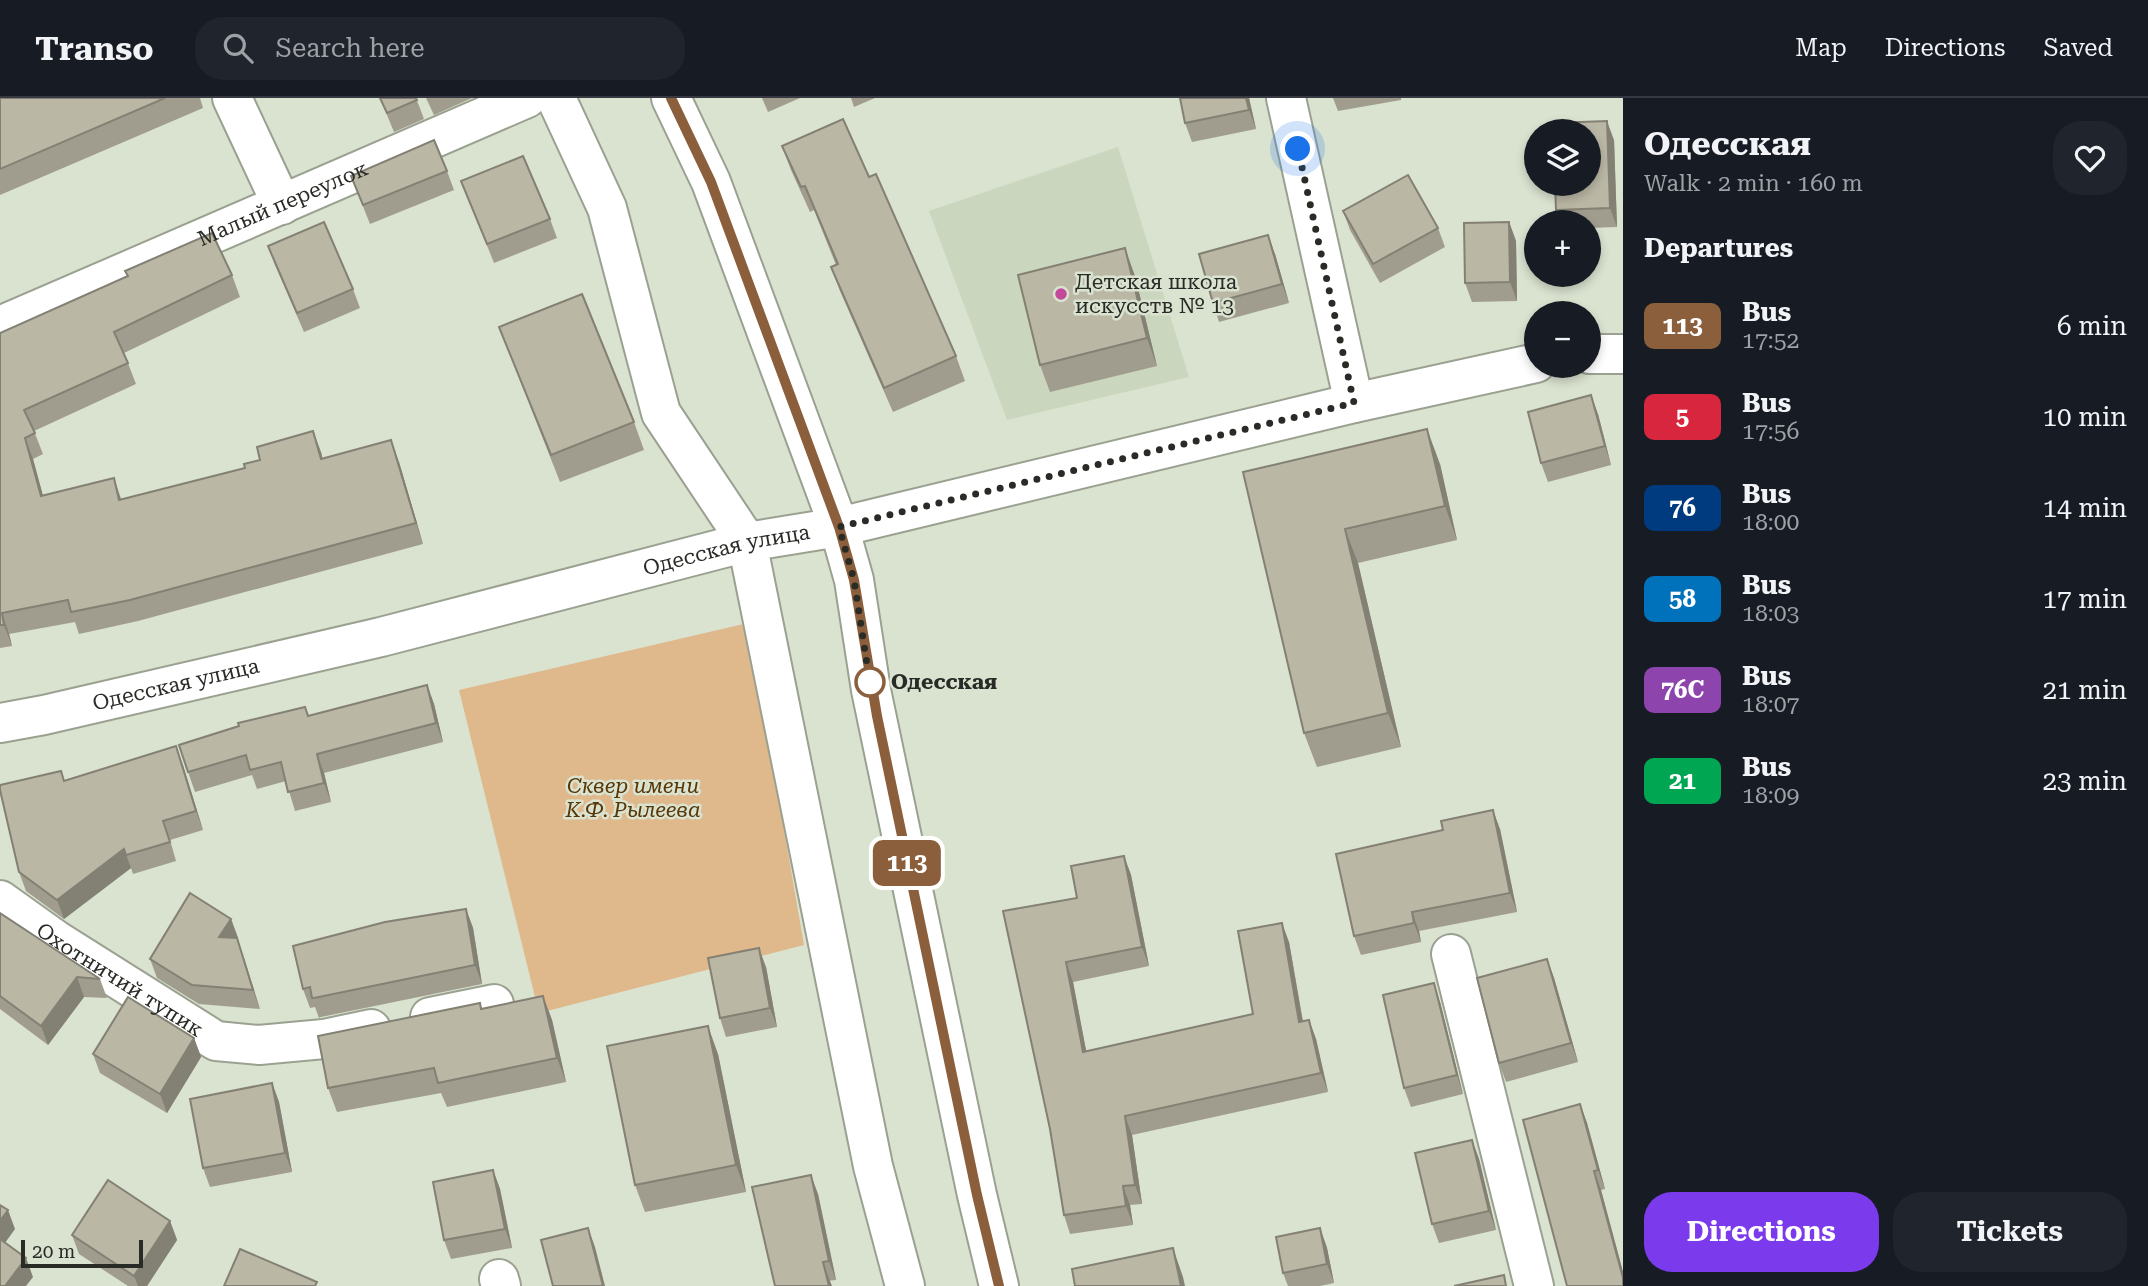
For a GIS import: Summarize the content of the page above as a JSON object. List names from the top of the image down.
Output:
{
  "streets": {
    "street": ["Малый переулок", "Одесская улица", "Охотничий тупик"]
  },
  "parks": ["Сквер имени К.Ф. Рылеева"],
  "places": ["Детская школа искусств № 13", "Одесская"],
  "lines": ["bus line 113"],
  "scale_bar": "20 m",
  "page": {
    "header": "Transo",
    "search": "Search here",
    "nav": ["Map", "Directions", "Saved"],
    "on_map": "113",
    "heading": [
      ["Одесская", "Walk · 2 min · 160 m"],
      "Departures"
    ],
    "map_buttons": ["+", "−"],
    "list": [
      {
        "mark": "113",
        "name": "Bus",
        "note": "17:52",
        "value": "6 min"
      },
      {
        "mark": "5",
        "name": "Bus",
        "note": "17:56",
        "value": "10 min"
      },
      {
        "mark": "76",
        "name": "Bus",
        "note": "18:00",
        "value": "14 min"
      },
      {
        "mark": "58",
        "name": "Bus",
        "note": "18:03",
        "value": "17 min"
      },
      {
        "mark": "76С",
        "name": "Bus",
        "note": "18:07",
        "value": "21 min"
      },
      {
        "mark": "21",
        "name": "Bus",
        "note": "18:09",
        "value": "23 min"
      }
    ],
    "buttons": ["Directions", "Tickets"],
    "scale": "20 m"
  }
}
